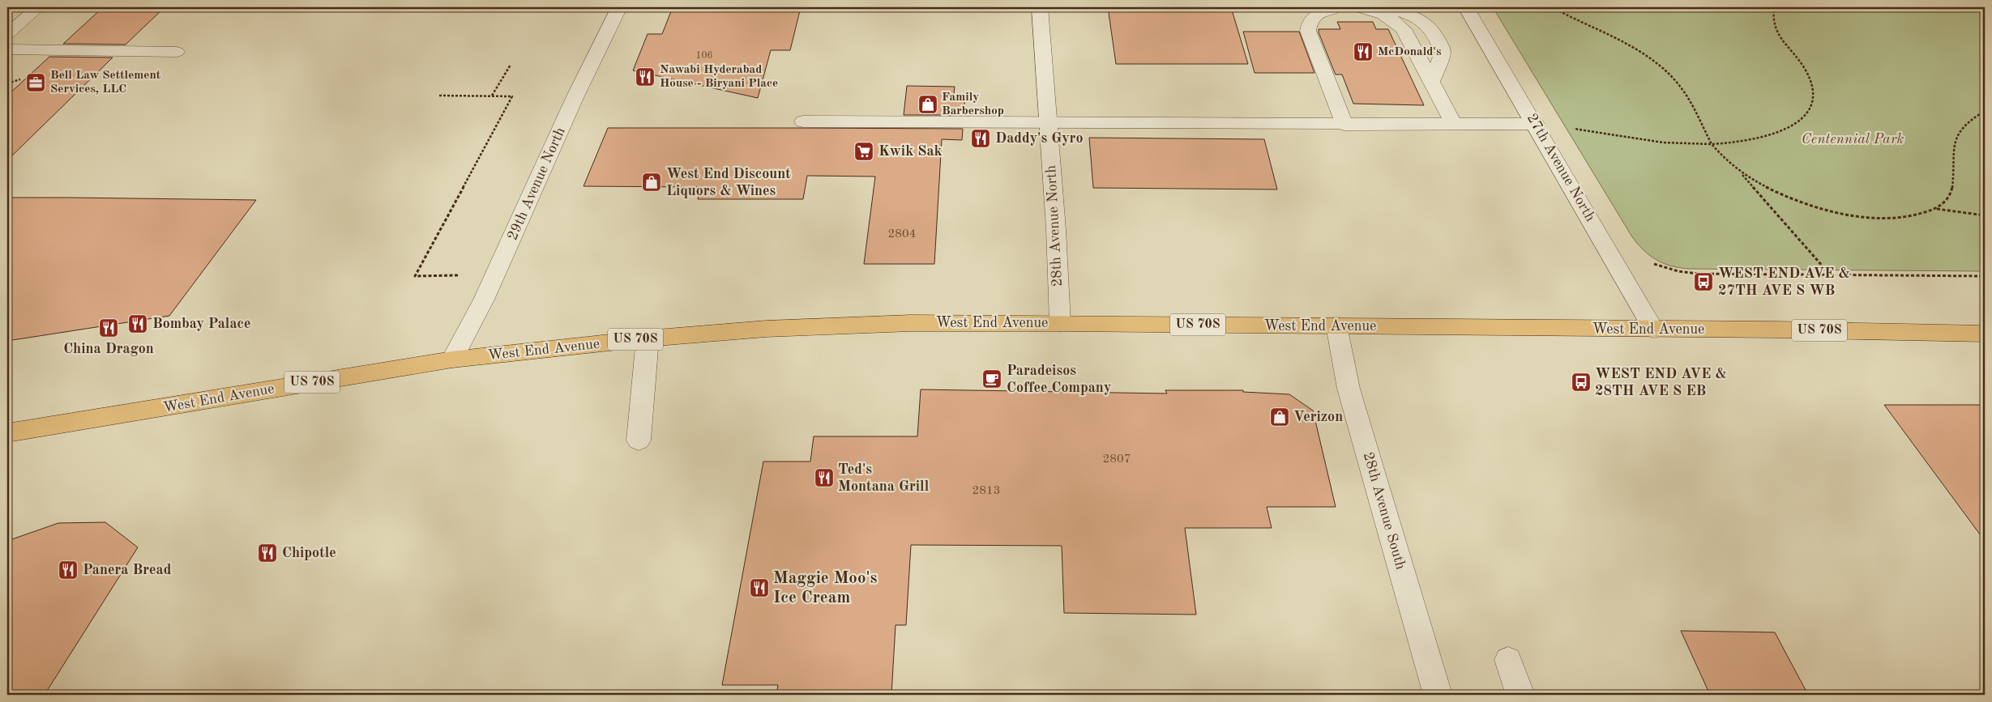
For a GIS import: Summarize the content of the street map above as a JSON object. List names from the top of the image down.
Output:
{
  "streets": {
    "main road": ["West End Avenue", "US 70S"],
    "street": [
      "27th Avenue North",
      "29th Avenue North",
      "28th Avenue North",
      "28th Avenue South"
    ]
  },
  "crossings": [
    ["27th Avenue North", "West End Avenue"],
    ["29th Avenue North", "West End Avenue"],
    ["28th Avenue North", "West End Avenue"],
    ["West End Avenue", "28th Avenue South"]
  ],
  "parks": ["Centennial Park"],
  "places": {
    "restaurant": [
      "McDonald's",
      "Nawabi Hyderabad House - Biryani Place",
      "Daddy's Gyro",
      "Bombay Palace",
      "China Dragon",
      "Ted's Montana Grill",
      "Chipotle",
      "Panera Bread",
      "Maggie Moo's Ice Cream"
    ],
    "office": ["Bell Law Settlement Services, LLC"],
    "shop": ["Family Barbershop", "West End Discount Liquors & Wines", "Verizon"],
    "supermarket": ["Kwik Sak"],
    "bus stop": ["WEST END AVE & 27TH AVE S WB", "WEST END AVE & 28TH AVE S EB"],
    "cafe": ["Paradeisos Coffee Company"]
  },
  "house_numbers": [
    "106",
    "2804",
    "2807",
    "2813"
  ]
}
